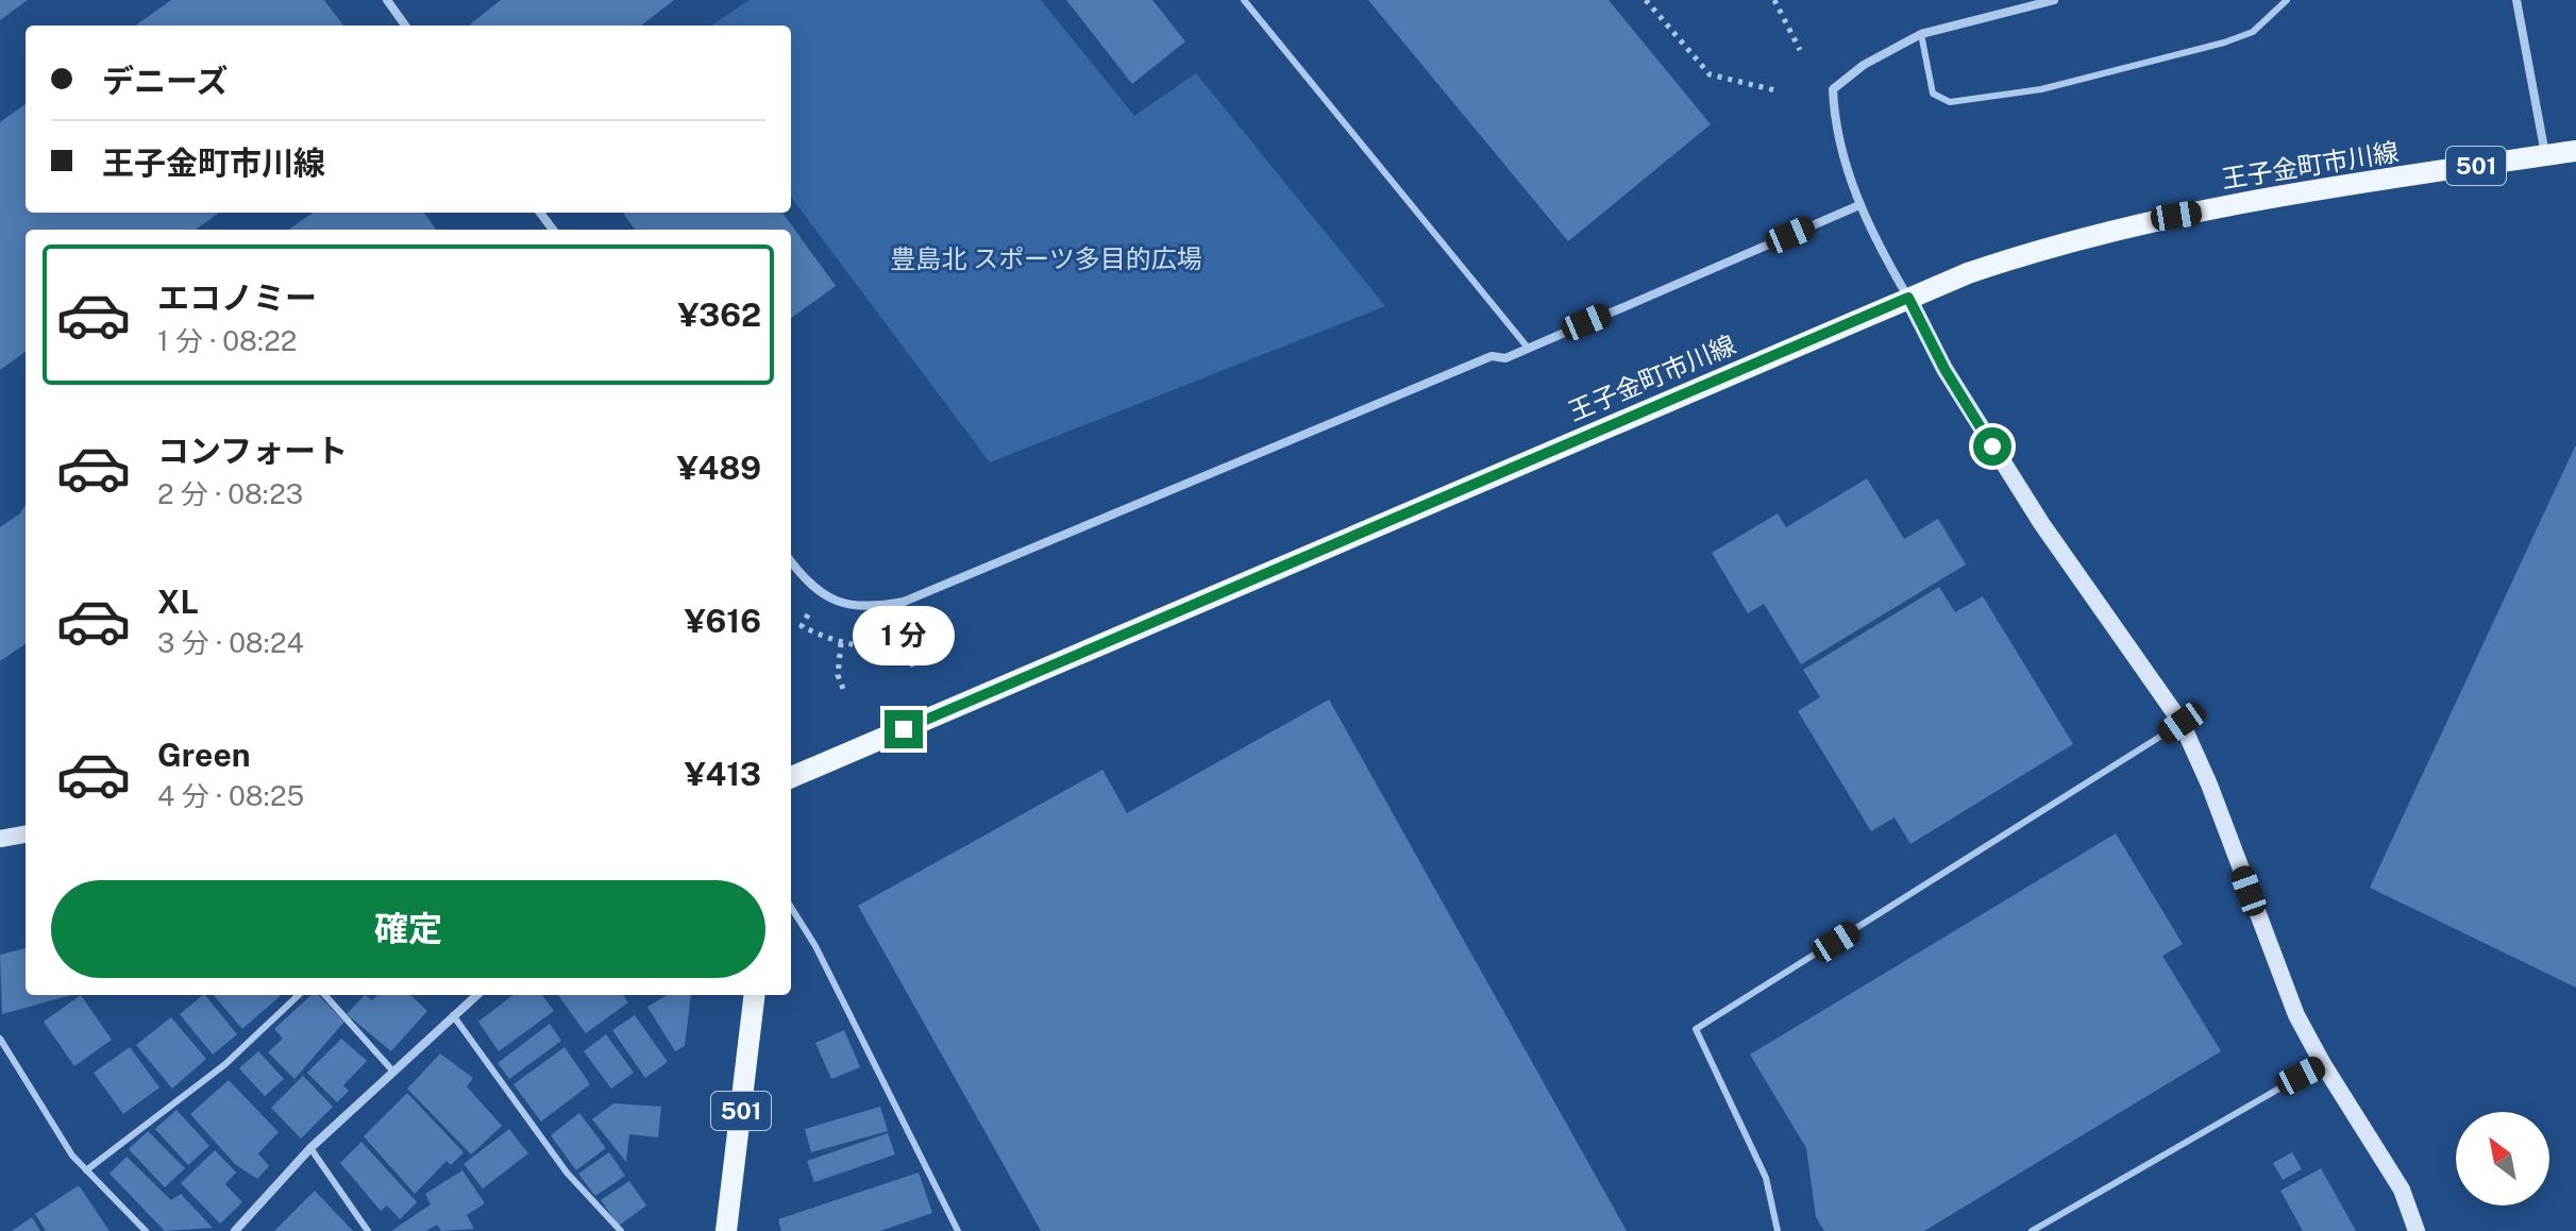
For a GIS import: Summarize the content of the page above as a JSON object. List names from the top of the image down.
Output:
{
  "streets": {
    "main road": ["王子金町市川線", "501"]
  },
  "parks": ["豊島北 スポーツ多目的広場"],
  "north": "top left",
  "page": {
    "banner": ["デニーズ", "王子金町市川線"],
    "list": [
      {
        "name": "エコノミー",
        "note": "1 分 · 08:22",
        "value": "¥362"
      },
      {
        "name": "コンフォート",
        "note": "2 分 · 08:23",
        "value": "¥489"
      },
      {
        "name": "XL",
        "note": "3 分 · 08:24",
        "value": "¥616"
      },
      {
        "name": "Green",
        "note": "4 分 · 08:25",
        "value": "¥413"
      }
    ],
    "bubble": "1 分",
    "buttons": "確定"
  }
}
